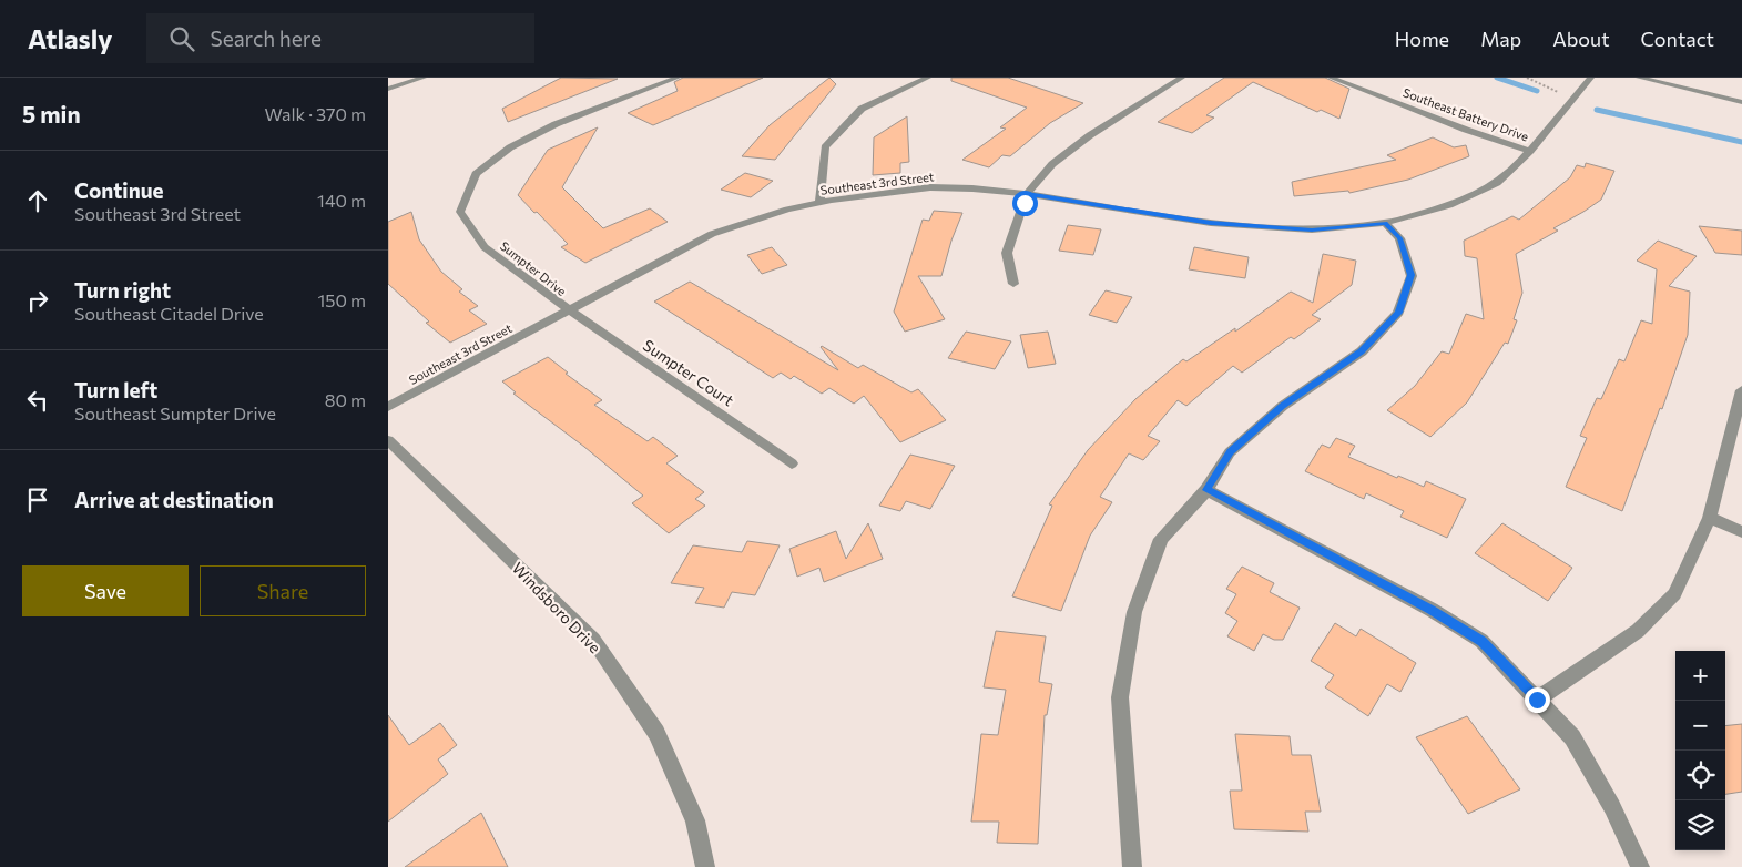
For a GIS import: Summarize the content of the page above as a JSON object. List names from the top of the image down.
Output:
{
  "streets": {
    "street": [
      "Southeast Battery Drive",
      "Southeast 3rd Street",
      "Sumpter Drive",
      "Sumpter Court",
      "Windsboro Drive"
    ]
  },
  "crossings": [
    ["Southeast Battery Drive", "Southeast 3rd Street"],
    ["Southeast 3rd Street", "Sumpter Drive"],
    ["Southeast 3rd Street", "Sumpter Court"],
    ["Sumpter Drive", "Sumpter Court"]
  ],
  "page": {
    "header": "Atlasly",
    "search": "Search here",
    "nav": [
      "Home",
      "Map",
      "About",
      "Contact"
    ],
    "heading": ["5 min", "Walk · 370 m"],
    "list": [
      ["Continue", "Southeast 3rd Street", "140 m"],
      ["Turn right", "Southeast Citadel Drive", "150 m"],
      ["Turn left", "Southeast Sumpter Drive", "80 m"],
      "Arrive at destination"
    ],
    "buttons": ["Save", "Share"],
    "map_buttons": ["+", "−"]
  }
}
